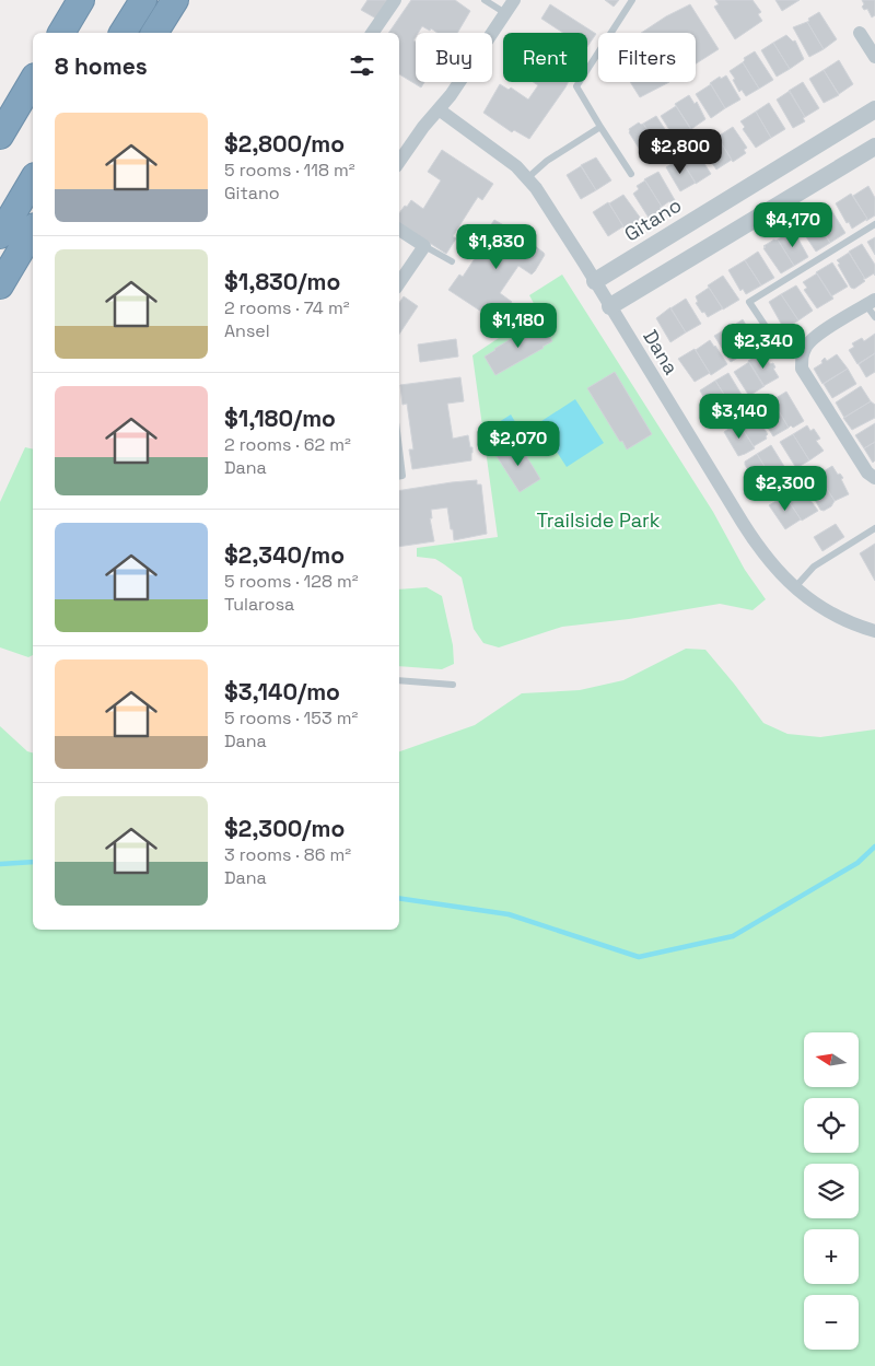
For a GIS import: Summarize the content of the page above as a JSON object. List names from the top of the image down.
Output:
{
  "streets": {
    "street": ["Gitano", "Dana"]
  },
  "crossings": [
    ["Gitano", "Dana"]
  ],
  "parks": ["Trailside Park"],
  "north": "left",
  "page": {
    "chip": ["Buy", "Rent", "Filters"],
    "heading": "8 homes",
    "list": [
      {
        "name": "$2,800/mo",
        "note": "5 rooms · 118 m² · Gitano"
      },
      {
        "name": "$1,830/mo",
        "note": "2 rooms · 74 m² · Ansel"
      },
      {
        "name": "$1,180/mo",
        "note": "2 rooms · 62 m² · Dana"
      },
      {
        "name": "$2,340/mo",
        "note": "5 rooms · 128 m² · Tularosa"
      },
      {
        "name": "$3,140/mo",
        "note": "5 rooms · 153 m² · Dana"
      },
      {
        "name": "$2,300/mo",
        "note": "3 rooms · 86 m² · Dana"
      }
    ],
    "price": [
      "$2,800",
      "$4,170",
      "$1,830",
      "$1,180",
      "$2,340",
      "$3,140",
      "$2,070",
      "$2,300"
    ],
    "map_buttons": ["+", "−"]
  }
}
